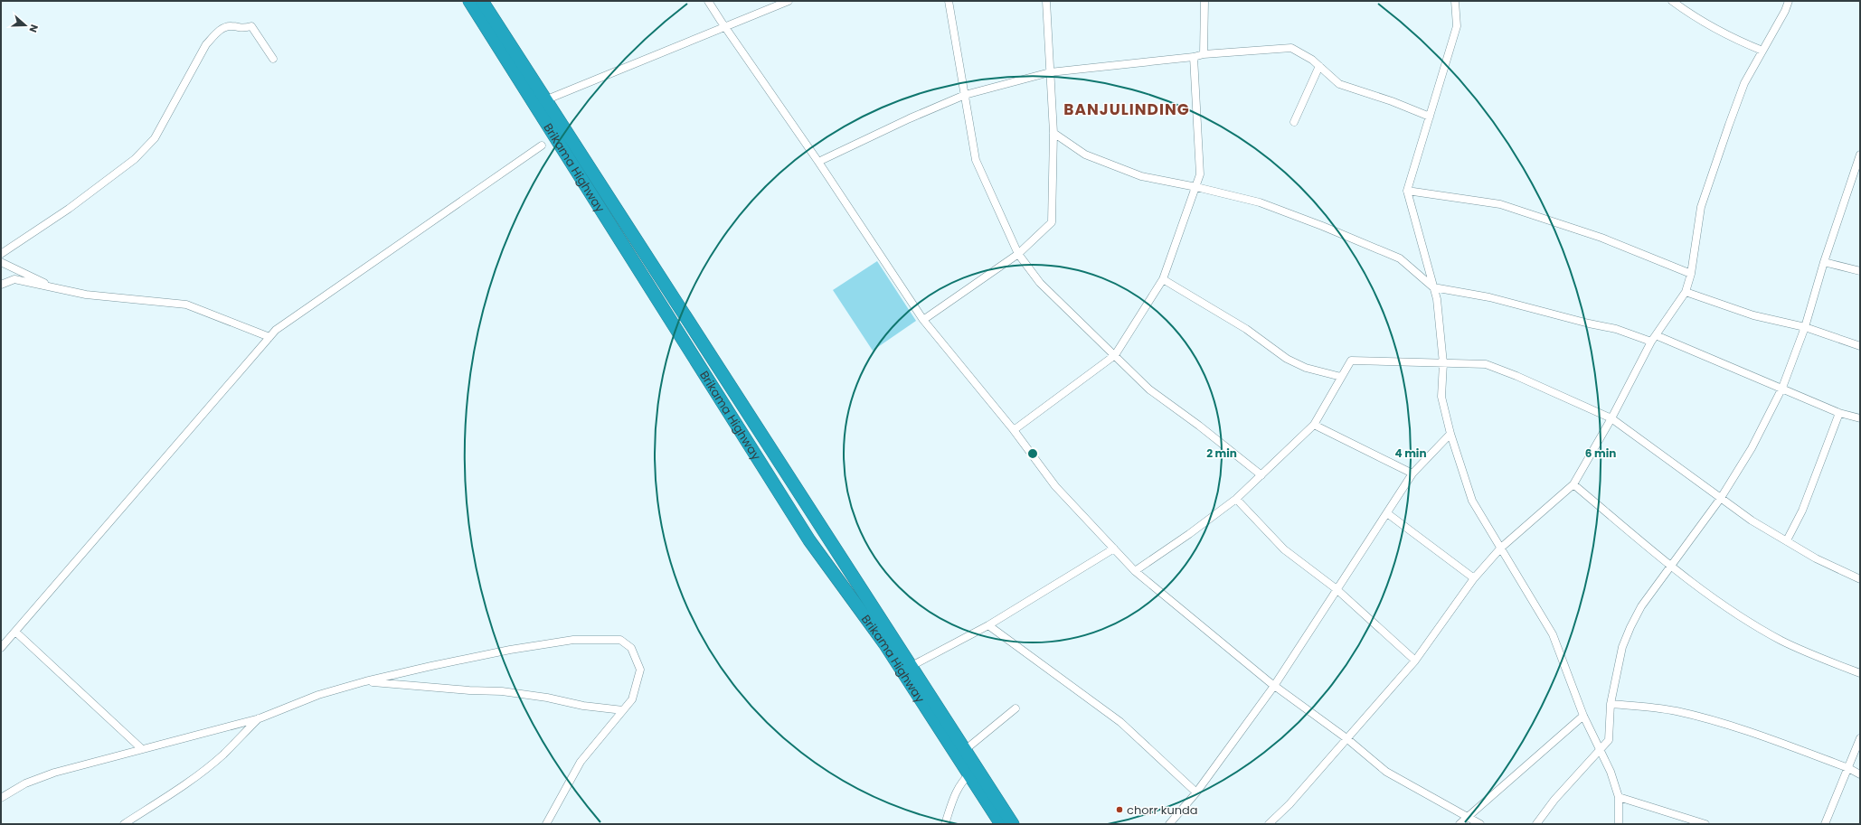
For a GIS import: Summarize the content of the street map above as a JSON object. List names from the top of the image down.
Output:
{
  "streets": {
    "highway": ["Brikama Highway"]
  },
  "districts": ["BANJULINDING"],
  "places": ["chorr kunda"],
  "north": "right",
  "rings": ["2 min", "4 min", "6 min"]
}
